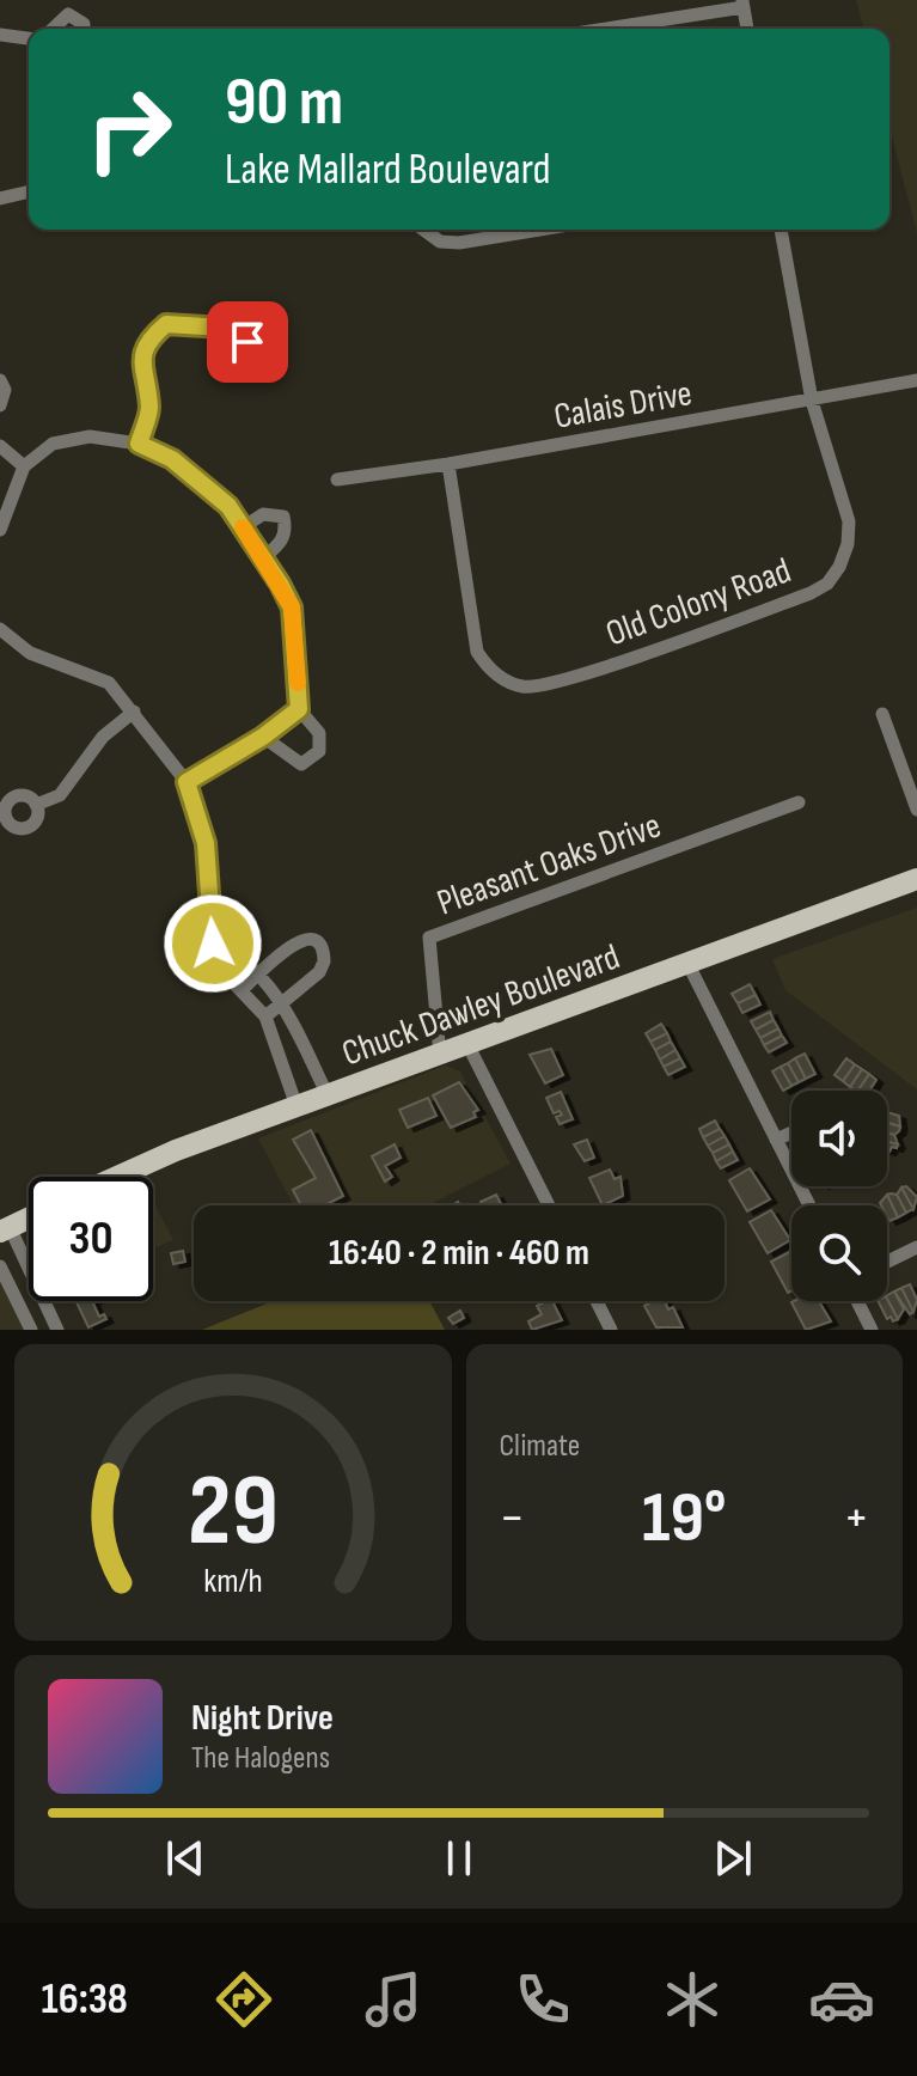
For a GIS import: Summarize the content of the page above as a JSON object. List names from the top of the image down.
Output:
{
  "streets": {
    "main road": ["Chuck Dawley Boulevard"],
    "street": ["Calais Drive", "Old Colony Road", "Pleasant Oaks Drive"]
  },
  "crossings": [
    ["Calais Drive", "Old Colony Road"],
    ["Pleasant Oaks Drive", "Chuck Dawley Boulevard"]
  ],
  "page": {
    "turn": ["90 m", "Lake Mallard Boulevard"],
    "limit": "30",
    "trip": "16:40 · 2 min · 460 m",
    "tile": "Climate",
    "heat": ["−", "19°", "+"],
    "song": ["Night Drive", "The Halogens"],
    "tabs": "16:38",
    "gauge": ["29", "km/h"]
  }
}
